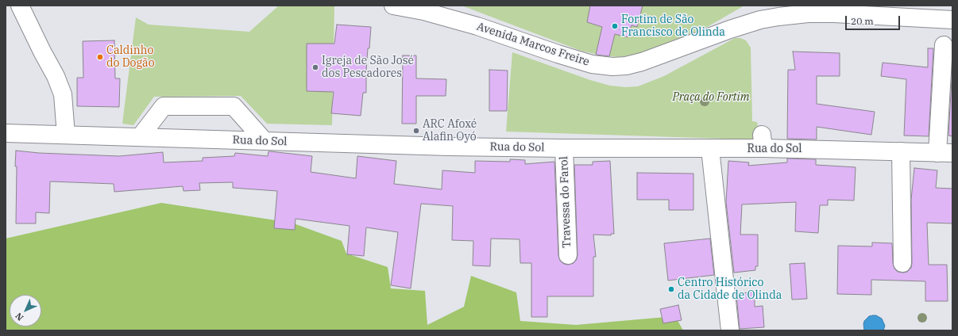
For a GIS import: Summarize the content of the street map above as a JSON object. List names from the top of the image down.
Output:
{
  "streets": {
    "main road": ["Avenida Marcos Freire", "Rua do Sol", "Travessa do Farol"]
  },
  "crossings": [
    ["Rua do Sol", "Travessa do Farol"]
  ],
  "parks": ["Praça do Fortim"],
  "places": [
    "Fortim de São Francisco de Olinda",
    "Caldinho do Dogão",
    "Igreja de São José dos Pescadores",
    "ARC Afoxé Alafin Oyó",
    "Centro Histórico da Cidade de Olinda"
  ],
  "scale_bar": "20 m",
  "north": "bottom left"
}
